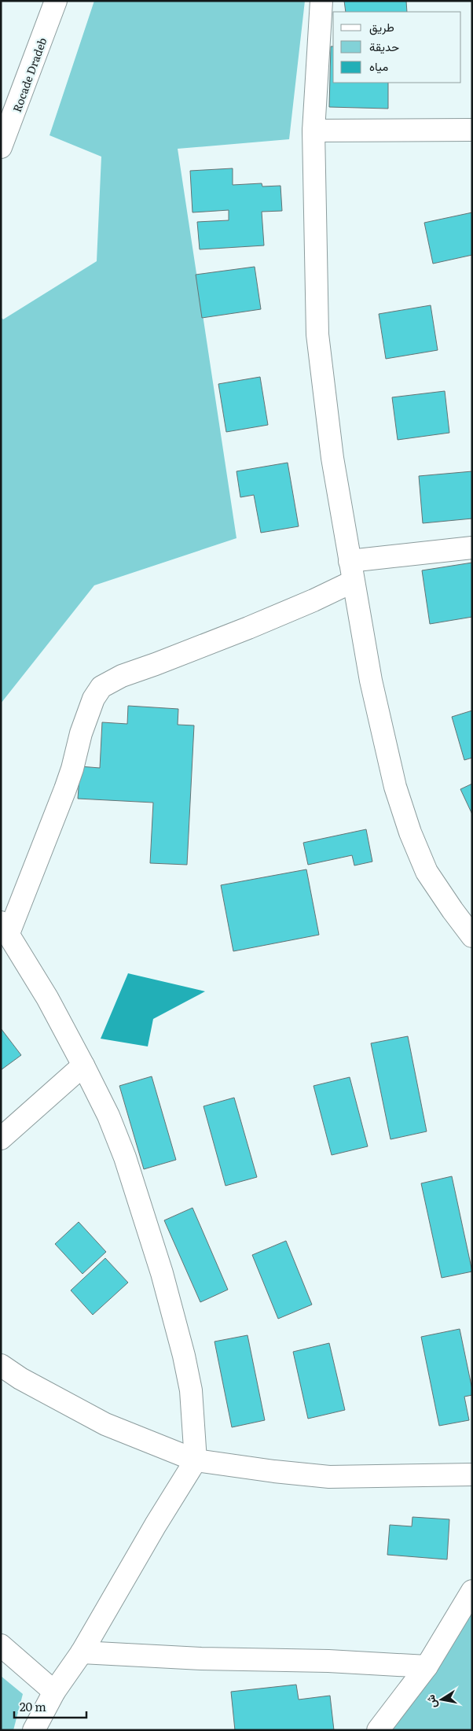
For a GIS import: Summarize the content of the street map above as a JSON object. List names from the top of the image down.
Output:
{
  "streets": {
    "street": ["Rocade Dradeb"]
  },
  "legend": ["طريق", "حديقة", "مياه"],
  "scale_bar": "20 m",
  "north": "left"
}
